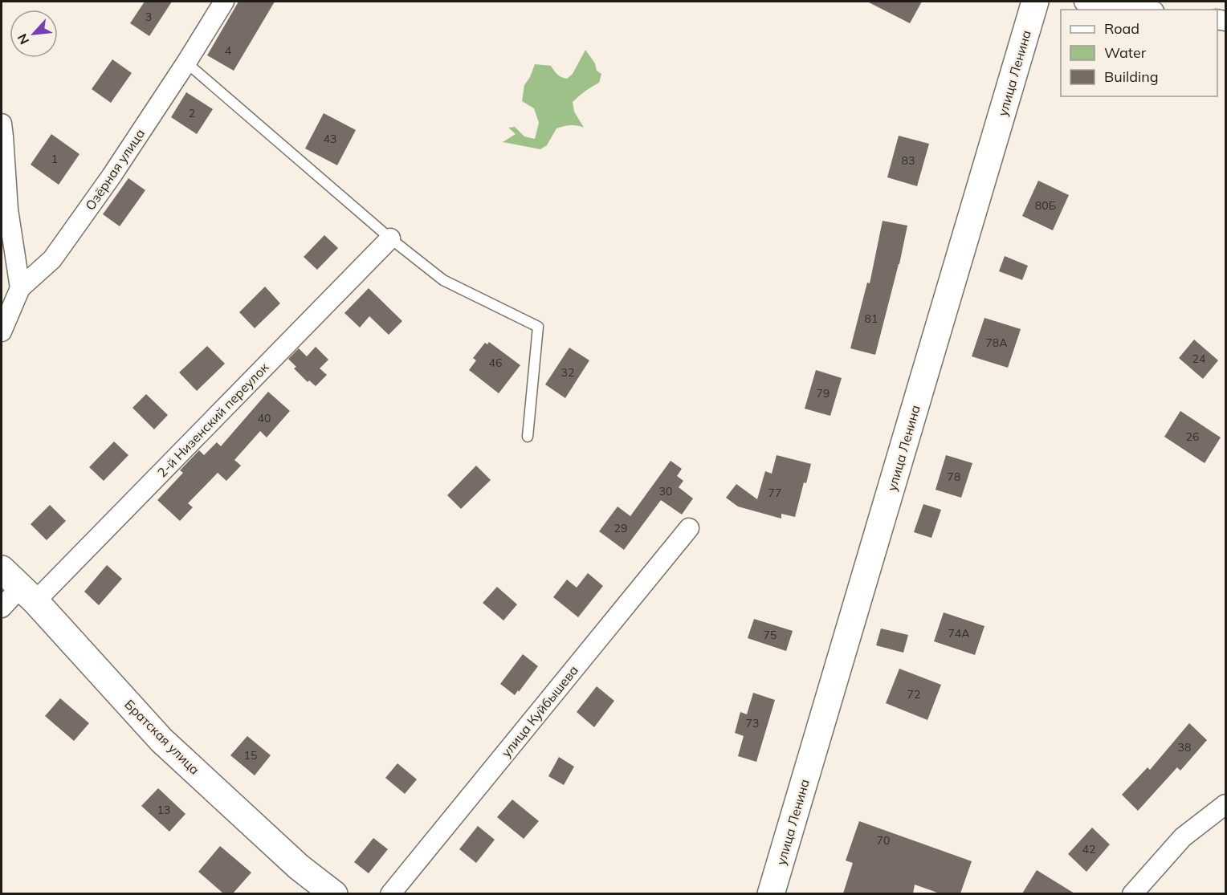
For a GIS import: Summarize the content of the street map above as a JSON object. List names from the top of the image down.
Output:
{
  "streets": {
    "main road": ["улица Ленина", "Братская улица"],
    "street": ["Озёрная улица", "2-й Низенский переулок", "улица Куйбышева"]
  },
  "crossings": [
    ["2-й Низенский переулок", "Братская улица"]
  ],
  "house_numbers": [
    "3",
    "4",
    "2",
    "43",
    "1",
    "83",
    "80Б",
    "81",
    "78А",
    "24",
    "46",
    "32",
    "79",
    "40",
    "26",
    "78",
    "30",
    "77",
    "29",
    "74А",
    "75",
    "72",
    "73",
    "38",
    "15",
    "13",
    "70",
    "42"
  ],
  "legend": ["Road", "Water", "Building"],
  "north": "bottom left"
}
